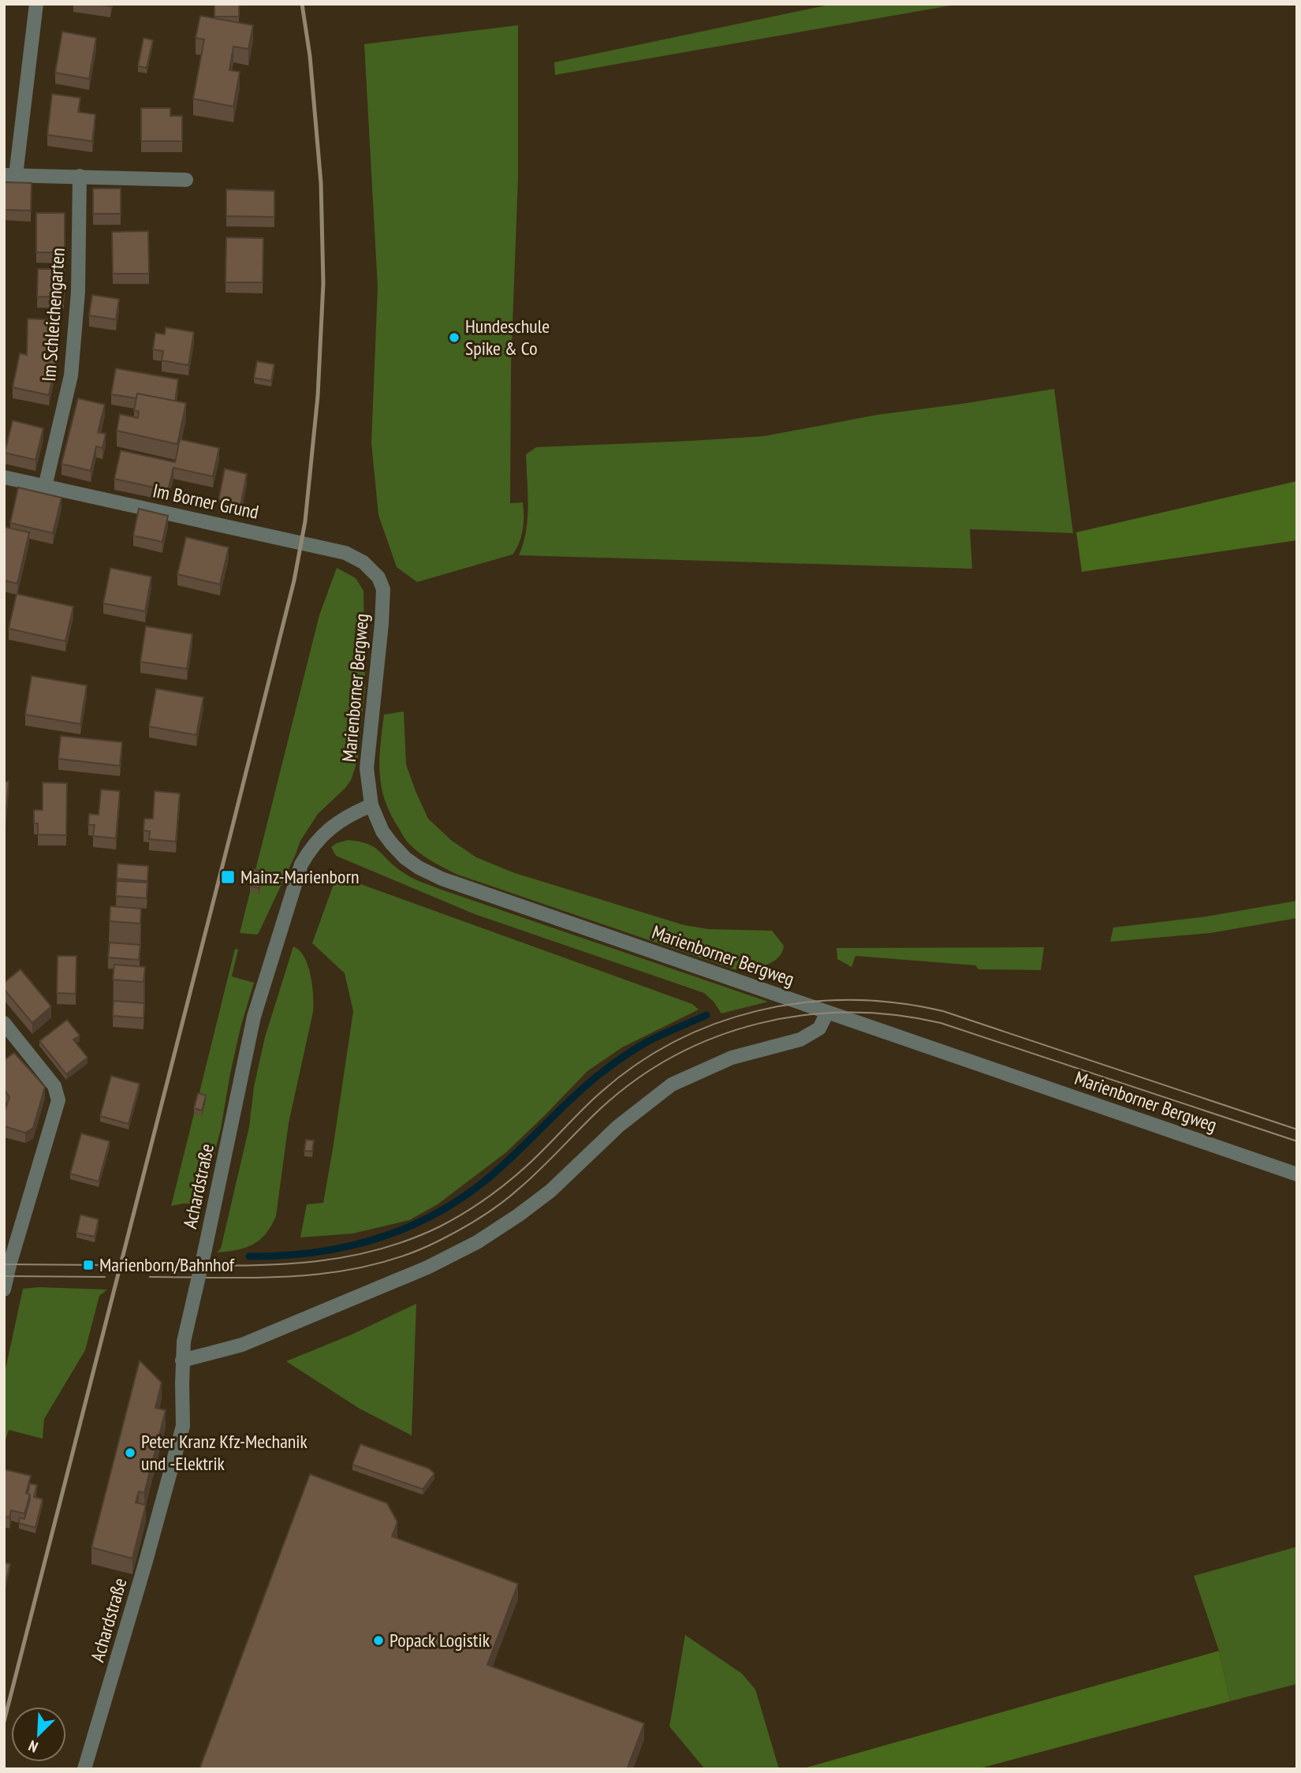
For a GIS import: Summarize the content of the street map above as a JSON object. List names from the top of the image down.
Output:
{
  "streets": {
    "street": [
      "Im Schleichengarten",
      "Im Borner Grund",
      "Marienborner Bergweg",
      "Achardstraße"
    ]
  },
  "crossings": [
    ["Im Schleichengarten", "Im Borner Grund"],
    ["Im Borner Grund", "Marienborner Bergweg"],
    ["Marienborner Bergweg", "Achardstraße"]
  ],
  "places": {
    "other": ["Hundeschule Spike & Co", "Peter Kranz Kfz-Mechanik und -Elektrik", "Popack Logistik"],
    "transit": ["Mainz-Marienborn", "Marienborn/Bahnhof"]
  },
  "north": "bottom left"
}
